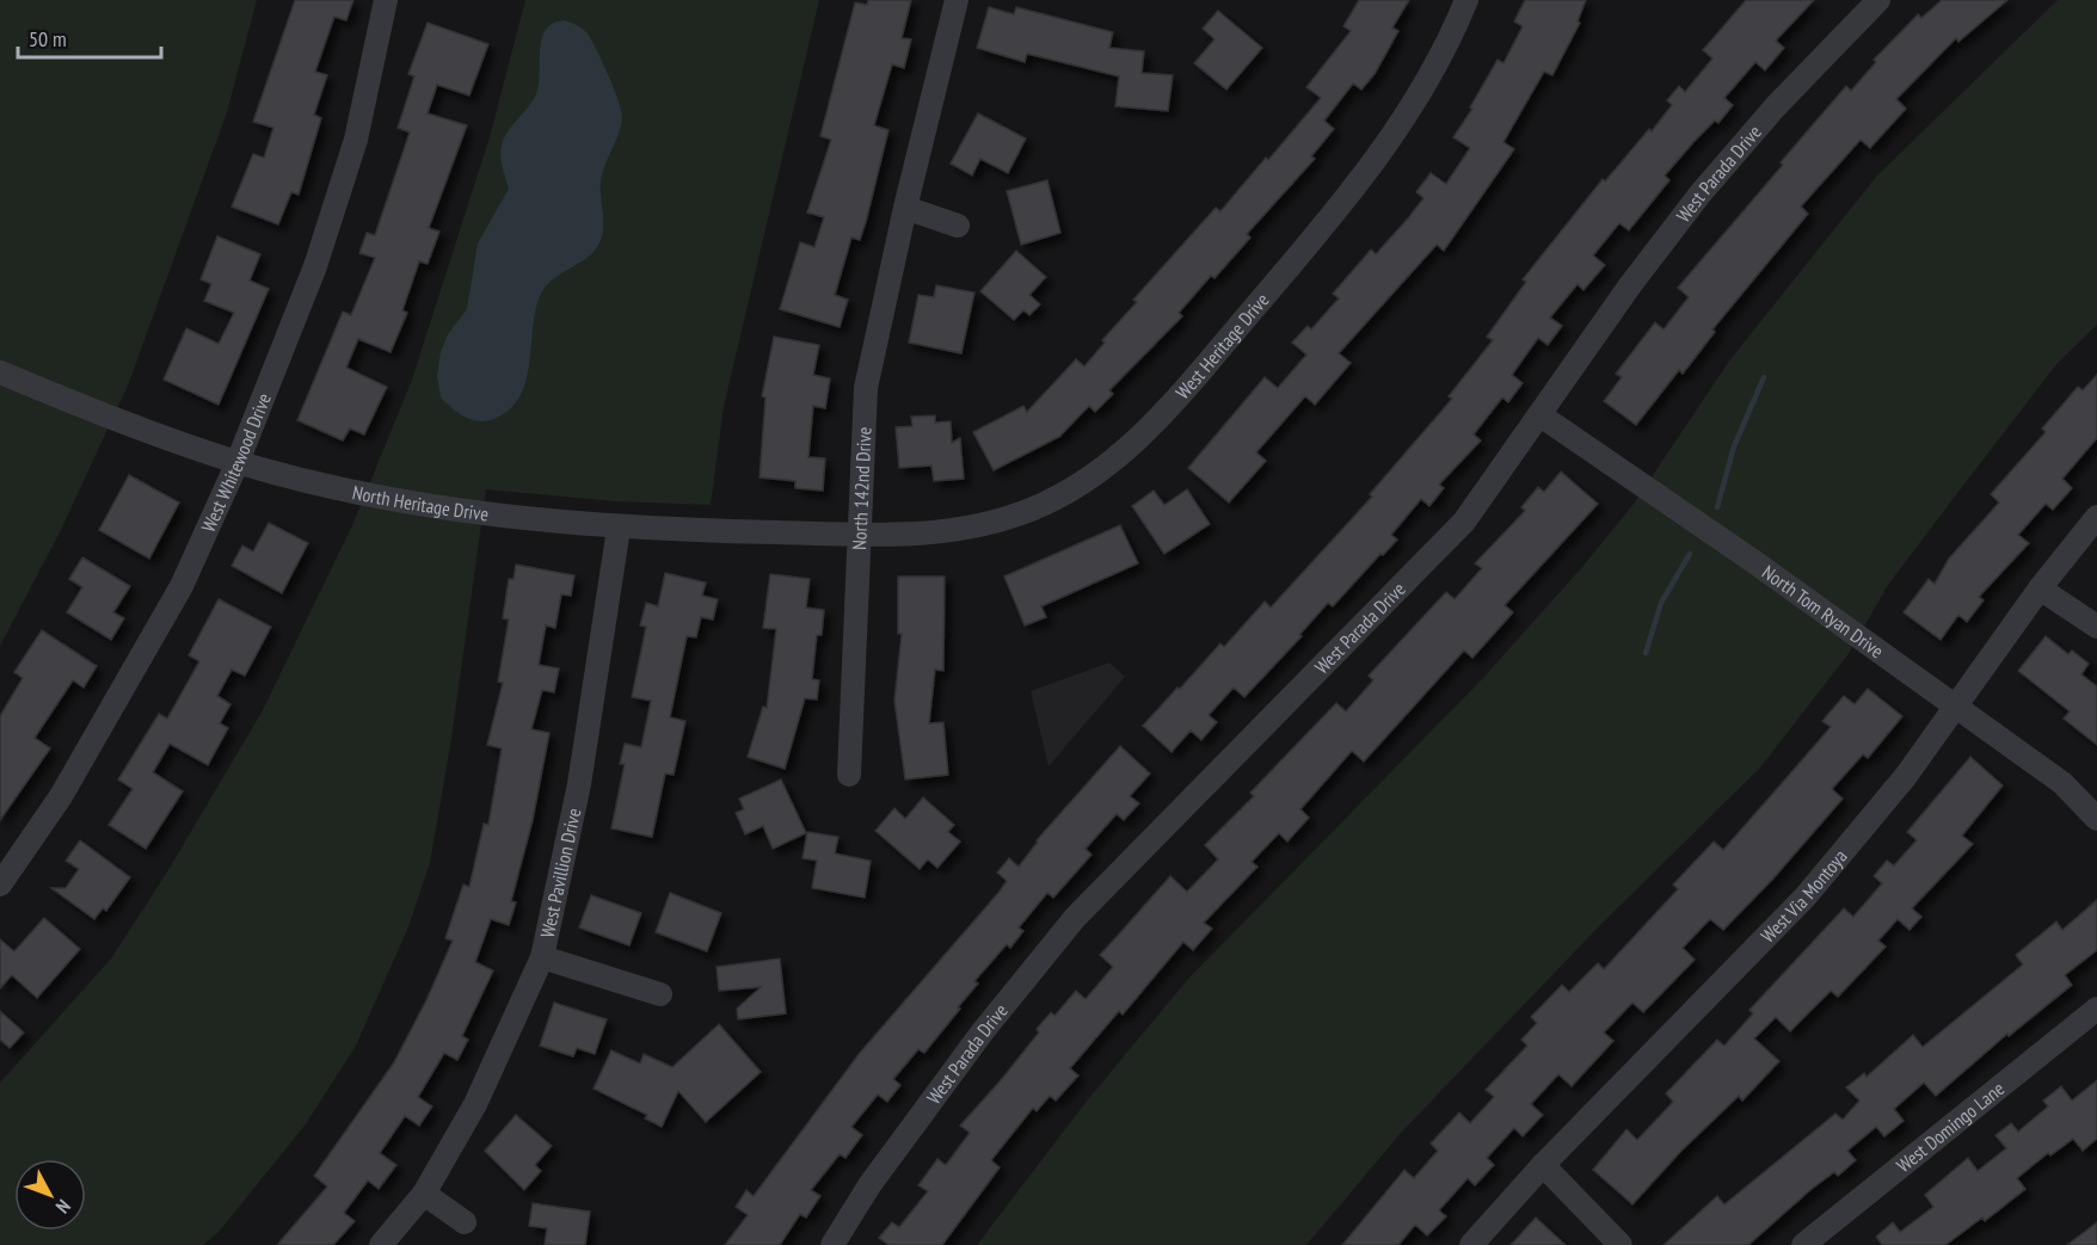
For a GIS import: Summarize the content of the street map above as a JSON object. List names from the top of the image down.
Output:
{
  "streets": {
    "street": [
      "West Parada Drive",
      "West Heritage Drive",
      "West Whitewood Drive",
      "North 142nd Drive",
      "North Heritage Drive",
      "North Tom Ryan Drive",
      "West Pavillion Drive",
      "West Via Montoya",
      "West Domingo Lane"
    ]
  },
  "crossings": [
    ["West Parada Drive", "North Tom Ryan Drive"],
    ["West Heritage Drive", "North 142nd Drive"],
    ["West Heritage Drive", "North Heritage Drive"],
    ["West Whitewood Drive", "North Heritage Drive"],
    ["North 142nd Drive", "North Heritage Drive"],
    ["North Heritage Drive", "West Pavillion Drive"],
    ["North Tom Ryan Drive", "West Via Montoya"]
  ],
  "scale_bar": "50 m",
  "north": "bottom right"
}
